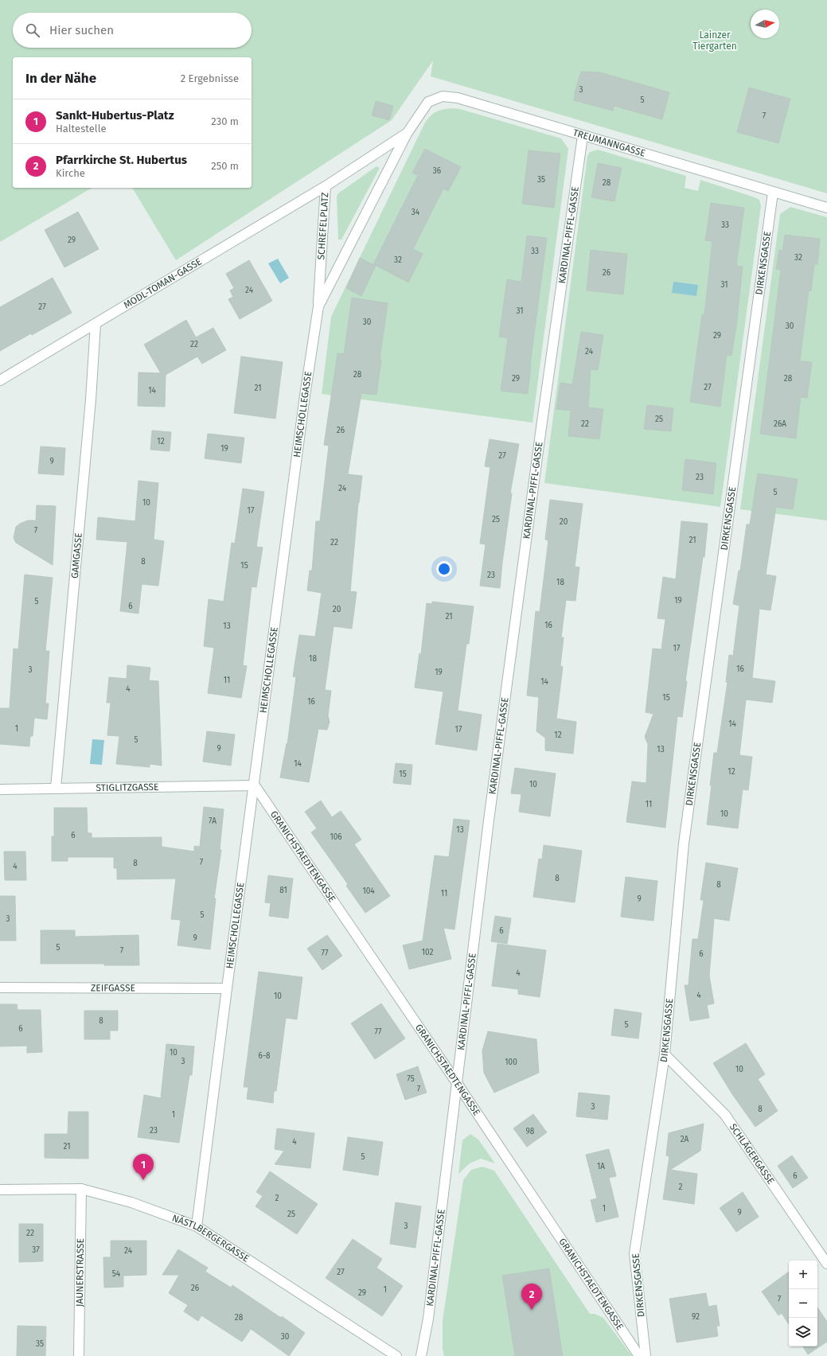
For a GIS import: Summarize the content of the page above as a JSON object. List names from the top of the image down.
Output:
{
  "streets": {
    "street": [
      "TREUMANNGASSE",
      "SCHREFELPLATZ",
      "KARDINAL-PIFFL-GASSE",
      "DIRKENSGASSE",
      "MODL-TOMAN-GASSE",
      "HEIMSCHOLLEGASSE",
      "GAMGASSE",
      "STIGLITZGASSE",
      "GRANICHSTAEDTENGASSE",
      "ZEIFGASSE",
      "SCHLÄGERGASSE",
      "NÄSTLBERGERGASSE",
      "JAUNERSTRASSE"
    ]
  },
  "crossings": [
    ["TREUMANNGASSE", "SCHREFELPLATZ"],
    ["TREUMANNGASSE", "KARDINAL-PIFFL-GASSE"],
    ["TREUMANNGASSE", "DIRKENSGASSE"],
    ["TREUMANNGASSE", "HEIMSCHOLLEGASSE"],
    ["SCHREFELPLATZ", "MODL-TOMAN-GASSE"],
    ["SCHREFELPLATZ", "HEIMSCHOLLEGASSE"],
    ["KARDINAL-PIFFL-GASSE", "GRANICHSTAEDTENGASSE"],
    ["DIRKENSGASSE", "SCHLÄGERGASSE"],
    ["MODL-TOMAN-GASSE", "GAMGASSE"],
    ["HEIMSCHOLLEGASSE", "STIGLITZGASSE"],
    ["HEIMSCHOLLEGASSE", "GRANICHSTAEDTENGASSE"],
    ["HEIMSCHOLLEGASSE", "ZEIFGASSE"],
    ["HEIMSCHOLLEGASSE", "NÄSTLBERGERGASSE"],
    ["GAMGASSE", "STIGLITZGASSE"],
    ["STIGLITZGASSE", "GRANICHSTAEDTENGASSE"],
    ["NÄSTLBERGERGASSE", "JAUNERSTRASSE"]
  ],
  "parks": ["Lainzer Tiergarten"],
  "house_numbers": [
    "3",
    "5",
    "7",
    "36",
    "35",
    "28",
    "34",
    "33",
    "29",
    "33",
    "32",
    "32",
    "26",
    "31",
    "24",
    "27",
    "31",
    "30",
    "30",
    "29",
    "22",
    "24",
    "28",
    "29",
    "28",
    "27",
    "21",
    "14",
    "25",
    "22",
    "26A",
    "26",
    "12",
    "19",
    "27",
    "9",
    "23",
    "24",
    "5",
    "10",
    "17",
    "25",
    "20",
    "7",
    "21",
    "22",
    "8",
    "15",
    "23",
    "18",
    "19",
    "5",
    "6",
    "20",
    "21",
    "16",
    "13",
    "17",
    "18",
    "16",
    "3",
    "19",
    "11",
    "14",
    "4",
    "15",
    "16",
    "14",
    "1",
    "17",
    "12",
    "5",
    "9",
    "13",
    "14",
    "12",
    "15",
    "10",
    "11",
    "10",
    "7A",
    "13",
    "6",
    "106",
    "7",
    "8",
    "4",
    "8",
    "8",
    "81",
    "104",
    "11",
    "9",
    "5",
    "3",
    "6",
    "9",
    "5",
    "7",
    "102",
    "77",
    "6",
    "4",
    "4",
    "10",
    "8",
    "5",
    "6",
    "77",
    "10",
    "6-8",
    "3",
    "100",
    "10",
    "75",
    "7",
    "3",
    "8",
    "1",
    "23",
    "98",
    "2A",
    "4",
    "21",
    "5",
    "1A",
    "6",
    "2",
    "2",
    "1",
    "9",
    "25",
    "3",
    "22",
    "37",
    "24",
    "27",
    "54",
    "26",
    "1",
    "29",
    "7",
    "92",
    "28",
    "30",
    "35"
  ],
  "north": "right",
  "page": {
    "search": "Hier suchen",
    "heading": ["In der Nähe", "2 Ergebnisse"],
    "list": [
      {
        "mark": "1",
        "name": "Sankt-Hubertus-Platz",
        "note": "Haltestelle",
        "value": "230 m"
      },
      {
        "mark": "2",
        "name": "Pfarrkirche St. Hubertus",
        "note": "Kirche",
        "value": "250 m"
      }
    ],
    "pins": ["1", "2"],
    "map_buttons": ["+", "−"]
  }
}
